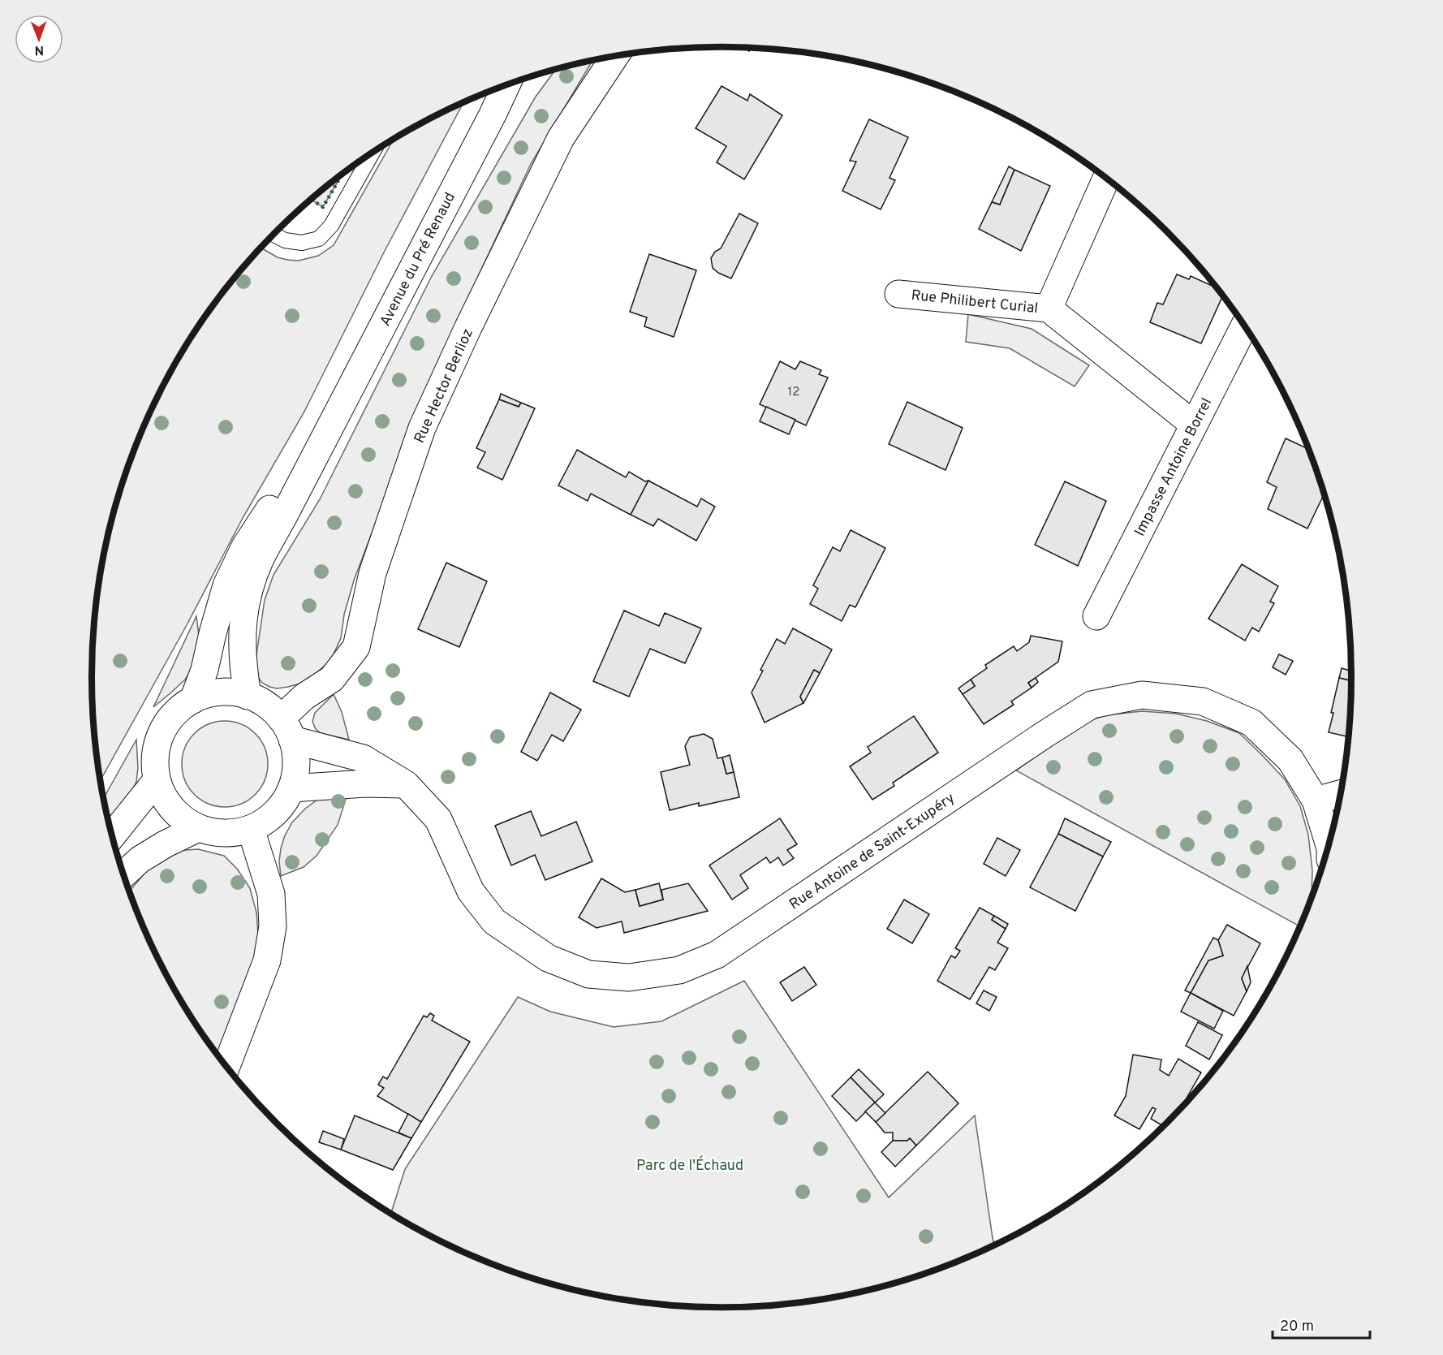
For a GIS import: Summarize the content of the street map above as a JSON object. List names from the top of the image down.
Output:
{
  "streets": {
    "street": [
      "Avenue du Pré Renaud",
      "Rue Philibert Curial",
      "Rue Hector Berlioz",
      "Impasse Antoine Borrel",
      "Rue Antoine de Saint-Exupéry"
    ]
  },
  "crossings": [
    ["Avenue du Pré Renaud", "Rue Hector Berlioz"],
    ["Avenue du Pré Renaud", "Rue Antoine de Saint-Exupéry"],
    ["Rue Hector Berlioz", "Rue Antoine de Saint-Exupéry"]
  ],
  "parks": ["Parc de l'Échaud"],
  "house_numbers": ["12"],
  "scale_bar": "20 m",
  "north": "bottom"
}
